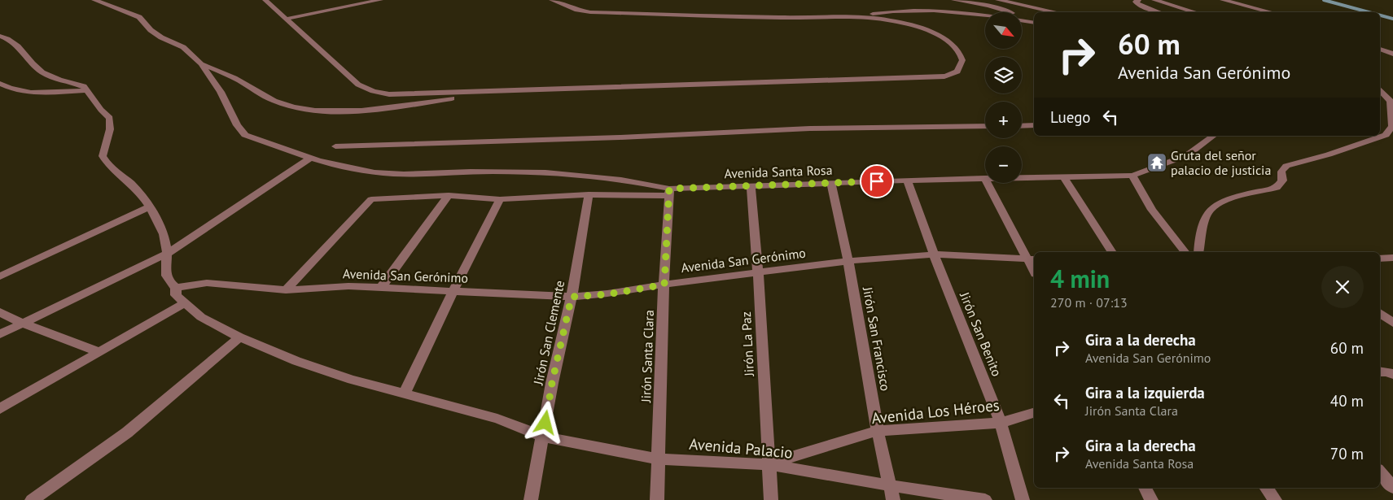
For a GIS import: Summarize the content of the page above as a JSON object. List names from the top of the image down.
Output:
{
  "streets": {
    "street": [
      "Avenida Santa Rosa",
      "Avenida San Gerónimo",
      "Jirón San Clemente",
      "Jirón San Benito",
      "Jirón San Francisco",
      "Jirón La Paz",
      "Jirón Santa Clara",
      "Avenida Los Héroes",
      "Avenida Palacio"
    ]
  },
  "crossings": [
    ["Avenida Santa Rosa", "Jirón San Benito"],
    ["Avenida Santa Rosa", "Jirón San Francisco"],
    ["Avenida Santa Rosa", "Jirón La Paz"],
    ["Avenida Santa Rosa", "Jirón Santa Clara"],
    ["Avenida San Gerónimo", "Jirón San Clemente"],
    ["Avenida San Gerónimo", "Jirón San Benito"],
    ["Avenida San Gerónimo", "Jirón San Francisco"],
    ["Avenida San Gerónimo", "Jirón La Paz"],
    ["Avenida San Gerónimo", "Jirón Santa Clara"],
    ["Jirón San Clemente", "Avenida Palacio"],
    ["Jirón San Benito", "Avenida Los Héroes"],
    ["Jirón San Francisco", "Avenida Los Héroes"],
    ["Jirón San Francisco", "Avenida Palacio"],
    ["Jirón La Paz", "Avenida Los Héroes"],
    ["Jirón La Paz", "Avenida Palacio"],
    ["Jirón Santa Clara", "Avenida Palacio"],
    ["Avenida Los Héroes", "Avenida Palacio"]
  ],
  "places": {
    "temple": ["Gruta del señor palacio de justicia"]
  },
  "north": "bottom right",
  "page": {
    "map_buttons": ["+", "−"],
    "turn": ["60 m", "Avenida San Gerónimo"],
    "then": "Luego",
    "heading": ["4 min", "270 m · 07:13"],
    "list": [
      {
        "name": "Gira a la derecha",
        "note": "Avenida San Gerónimo",
        "value": "60 m"
      },
      {
        "name": "Gira a la izquierda",
        "note": "Jirón Santa Clara",
        "value": "40 m"
      },
      {
        "name": "Gira a la derecha",
        "note": "Avenida Santa Rosa",
        "value": "70 m"
      }
    ]
  }
}
